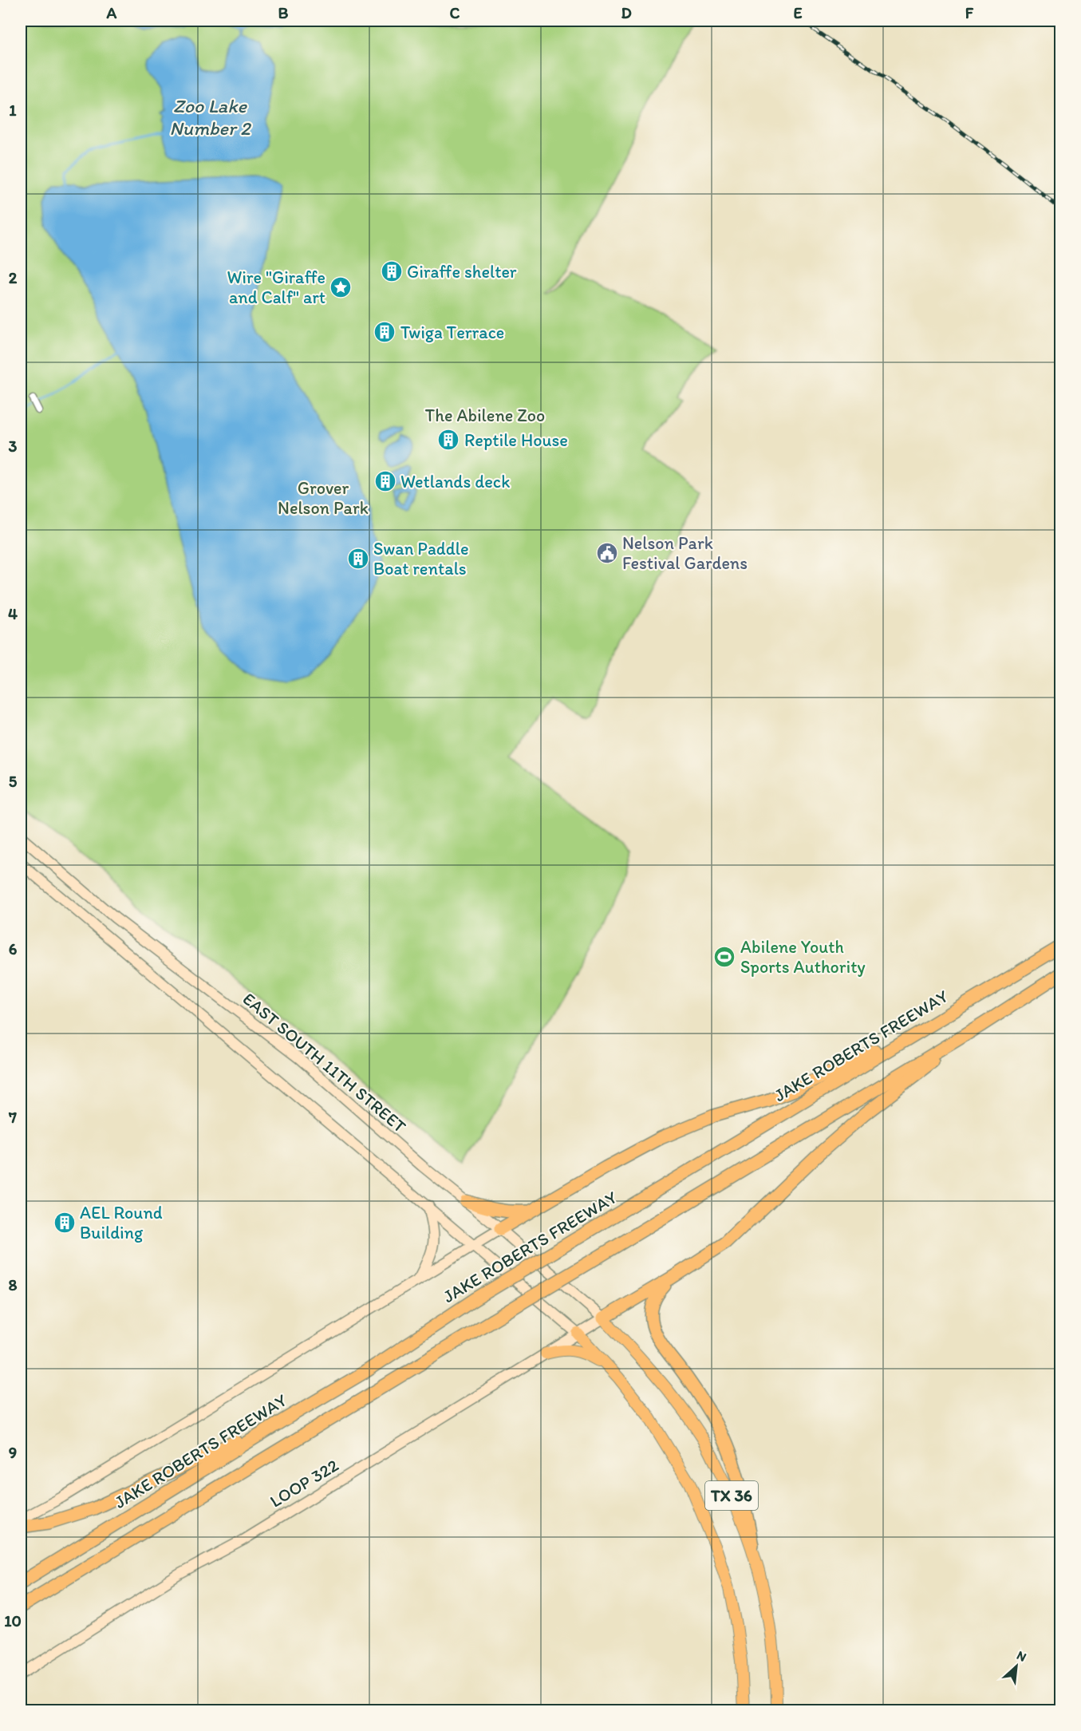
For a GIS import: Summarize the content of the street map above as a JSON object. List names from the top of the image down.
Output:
{
  "streets": {
    "highway": ["JAKE ROBERTS FREEWAY"],
    "main road": ["EAST SOUTH 11TH STREET", "LOOP 322", "TX 36"]
  },
  "crossings": [
    ["EAST SOUTH 11TH STREET", "LOOP 322"],
    ["EAST SOUTH 11TH STREET", "TX 36"],
    ["LOOP 322", "TX 36"]
  ],
  "water": ["Zoo Lake Number 2"],
  "parks": ["The Abilene Zoo", "Grover Nelson Park"],
  "places": {
    "building": [
      "Giraffe shelter",
      "Twiga Terrace",
      "Reptile House",
      "Wetlands deck",
      "Swan Paddle Boat rentals",
      "AEL Round Building"
    ],
    "place": ["Wire \"Giraffe and Calf\" art"],
    "public building": ["Nelson Park Festival Gardens"],
    "sports": ["Abilene Youth Sports Authority"]
  },
  "north": "top right",
  "grid": {
    "columns": [
      "A",
      "B",
      "C",
      "D",
      "E",
      "F"
    ],
    "rows": [
      "1",
      "2",
      "3",
      "4",
      "5",
      "6",
      "7",
      "8",
      "9",
      "10"
    ]
  }
}
